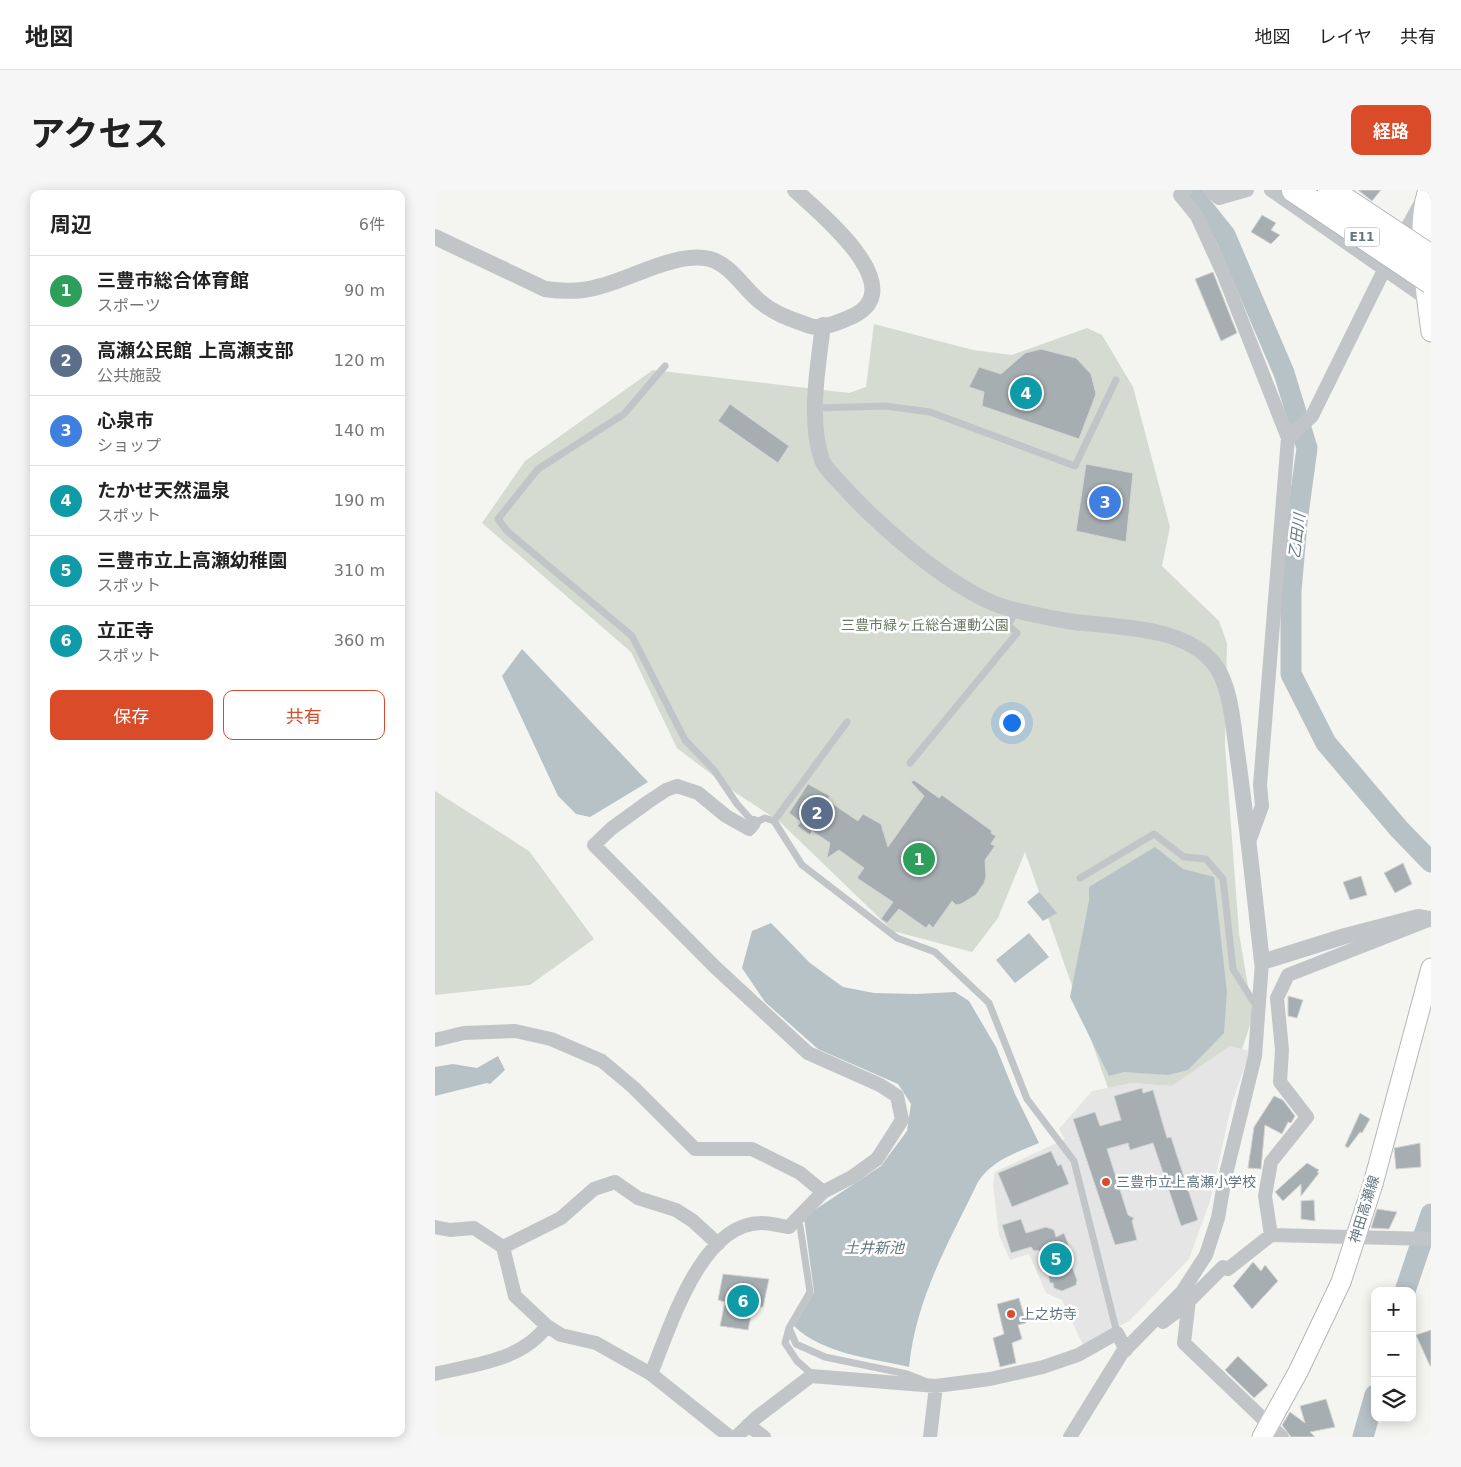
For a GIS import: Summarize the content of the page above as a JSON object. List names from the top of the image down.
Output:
{
  "streets": {
    "highway": ["E11"],
    "main road": ["神田高瀬線"]
  },
  "water": ["乙田川", "土井新池"],
  "parks": ["三豊市緑ヶ丘総合運動公園"],
  "places": ["三豊市立上高瀬小学校", "上之坊寺"],
  "page": {
    "header": "地図",
    "nav": ["地図", "レイヤ", "共有"],
    "title": "アクセス",
    "buttons": [
      "経路",
      ["保存", "共有"]
    ],
    "heading": ["周辺", "6件"],
    "list": [
      {
        "mark": "1",
        "name": "三豊市総合体育館",
        "note": "スポーツ",
        "value": "90 m"
      },
      {
        "mark": "2",
        "name": "高瀬公民館 上高瀬支部",
        "note": "公共施設",
        "value": "120 m"
      },
      {
        "mark": "3",
        "name": "心泉市",
        "note": "ショップ",
        "value": "140 m"
      },
      {
        "mark": "4",
        "name": "たかせ天然温泉",
        "note": "スポット",
        "value": "190 m"
      },
      {
        "mark": "5",
        "name": "三豊市立上高瀬幼稚園",
        "note": "スポット",
        "value": "310 m"
      },
      {
        "mark": "6",
        "name": "立正寺",
        "note": "スポット",
        "value": "360 m"
      }
    ],
    "pins": [
      "4",
      "3",
      "2",
      "1",
      "5",
      "6"
    ],
    "map_buttons": ["+", "−"]
  }
}
